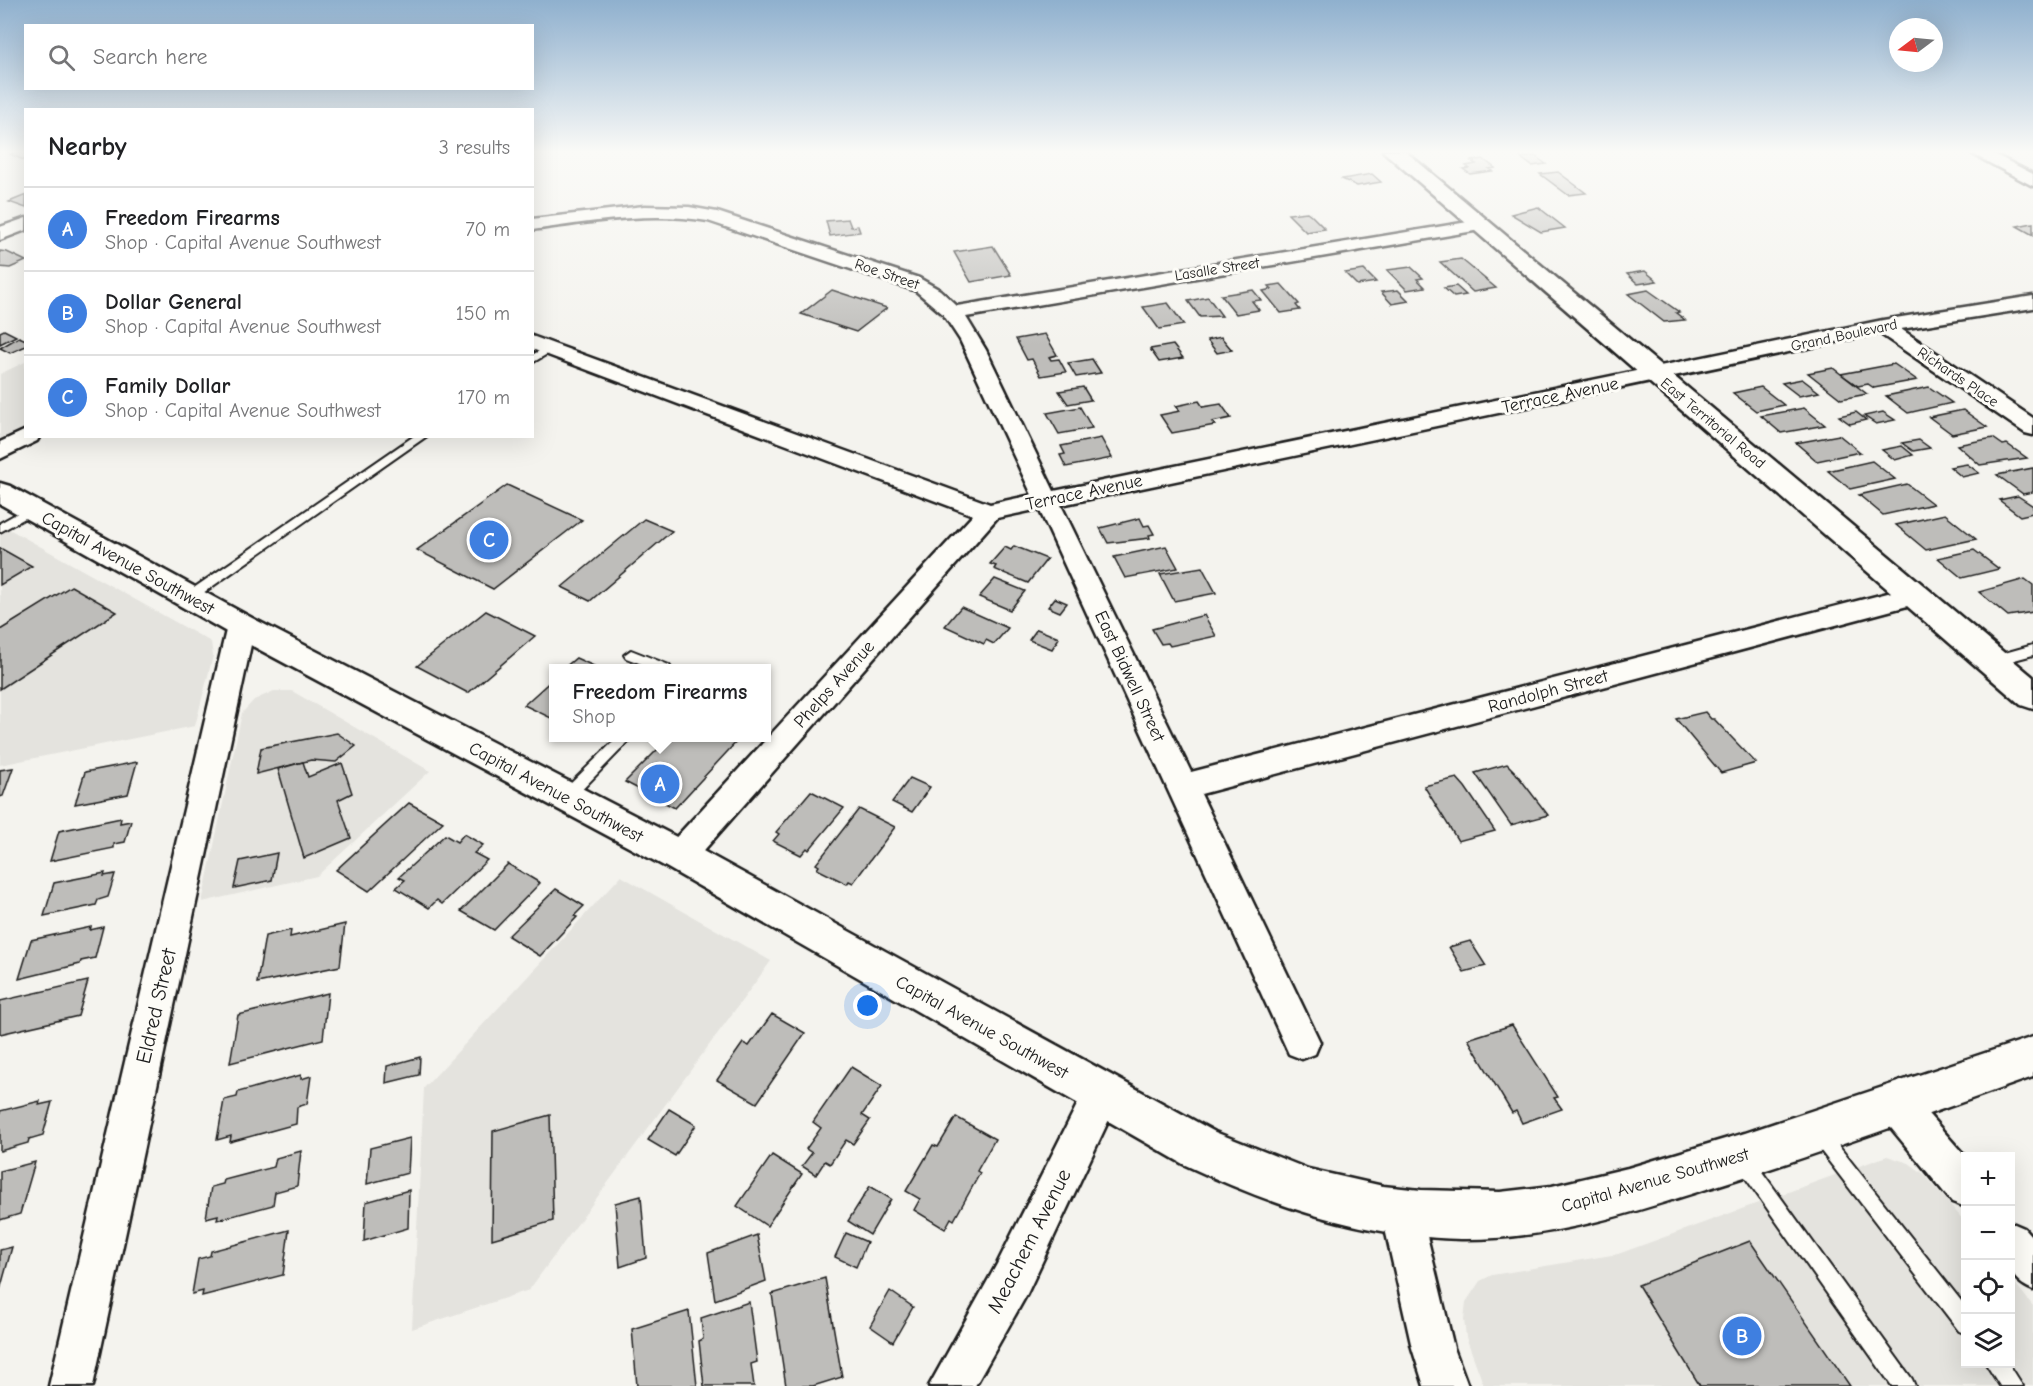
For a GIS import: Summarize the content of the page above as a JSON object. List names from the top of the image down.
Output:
{
  "streets": {
    "main road": ["East Territorial Road", "Capital Avenue Southwest"],
    "street": [
      "Lasalle Street",
      "Roe Street",
      "Grand Boulevard",
      "Richards Place",
      "Terrace Avenue",
      "East Bidwell Street",
      "Phelps Avenue",
      "Randolph Street",
      "Eldred Street",
      "Meachem Avenue"
    ]
  },
  "crossings": [
    ["Lasalle Street", "Roe Street"],
    ["Lasalle Street", "East Territorial Road"],
    ["Lasalle Street", "East Bidwell Street"],
    ["Roe Street", "East Bidwell Street"],
    ["Grand Boulevard", "Richards Place"],
    ["Grand Boulevard", "Terrace Avenue"],
    ["Grand Boulevard", "East Territorial Road"],
    ["Terrace Avenue", "East Territorial Road"],
    ["Terrace Avenue", "East Bidwell Street"],
    ["Terrace Avenue", "Phelps Avenue"],
    ["East Territorial Road", "Randolph Street"],
    ["Capital Avenue Southwest", "Phelps Avenue"],
    ["Capital Avenue Southwest", "Eldred Street"],
    ["Capital Avenue Southwest", "Meachem Avenue"],
    ["East Bidwell Street", "Randolph Street"]
  ],
  "north": "left",
  "page": {
    "search": "Search here",
    "heading": ["Nearby", "3 results"],
    "list": [
      {
        "mark": "A",
        "name": "Freedom Firearms",
        "note": "Shop · Capital Avenue Southwest",
        "value": "70 m"
      },
      {
        "mark": "B",
        "name": "Dollar General",
        "note": "Shop · Capital Avenue Southwest",
        "value": "150 m"
      },
      {
        "mark": "C",
        "name": "Family Dollar",
        "note": "Shop · Capital Avenue Southwest",
        "value": "170 m"
      }
    ],
    "pins": ["C", "A", "B"],
    "popup": ["Freedom Firearms", "Shop"],
    "map_buttons": ["+", "−"]
  }
}
